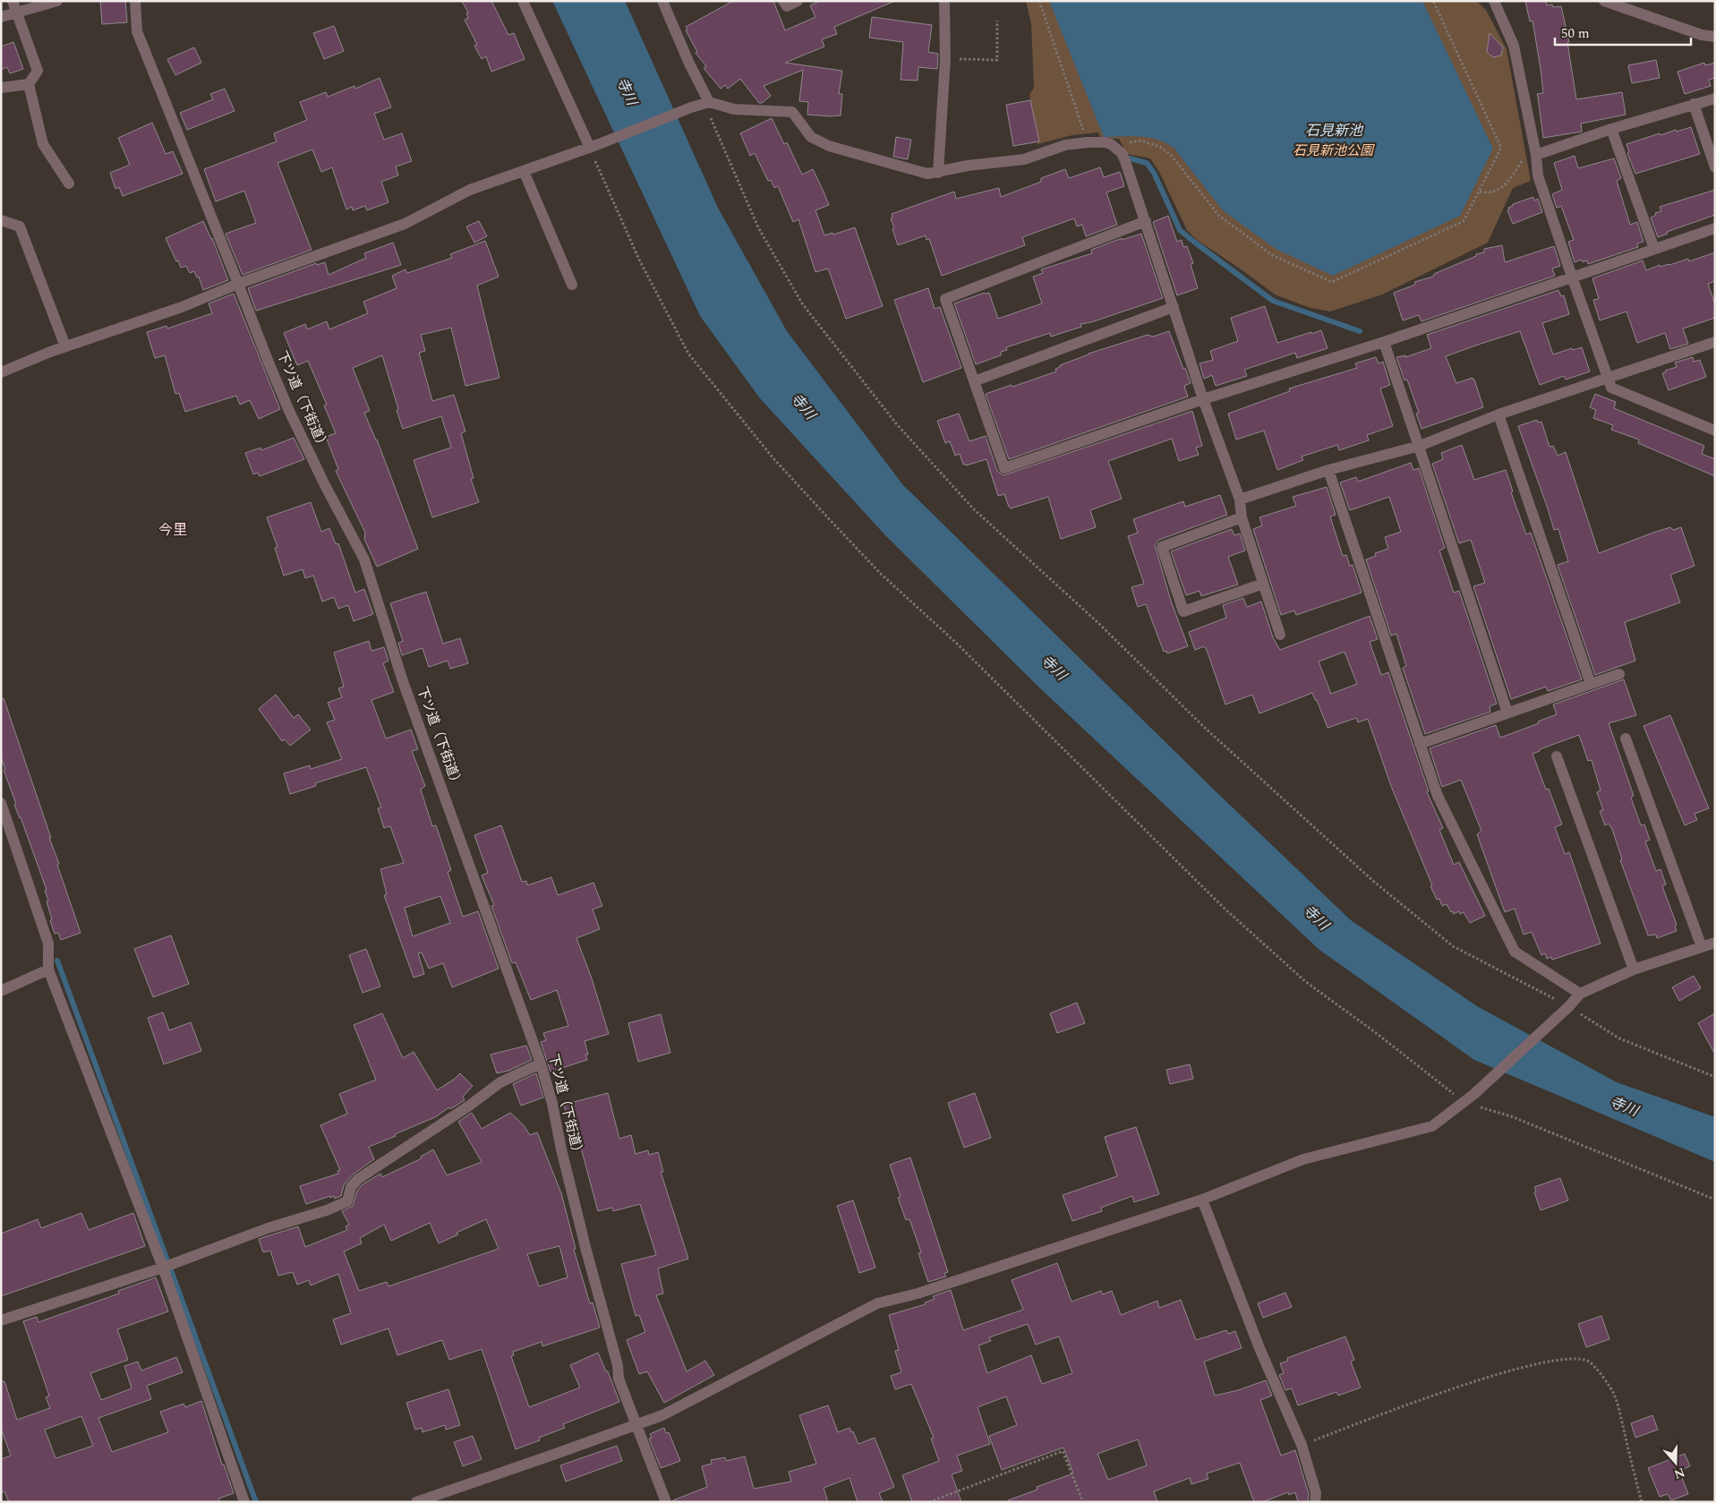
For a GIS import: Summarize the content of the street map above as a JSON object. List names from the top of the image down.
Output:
{
  "streets": {
    "street": ["下ツ道（下街道）"]
  },
  "districts": ["今里"],
  "water": ["寺川", "石見新池"],
  "parks": ["石見新池公園"],
  "scale_bar": "50 m",
  "north": "bottom"
}
